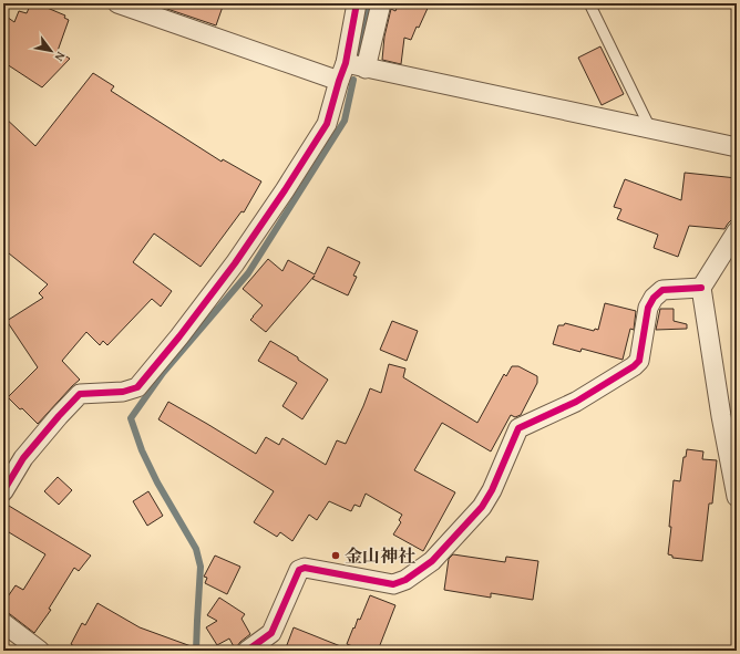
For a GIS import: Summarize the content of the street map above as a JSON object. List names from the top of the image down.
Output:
{
  "places": ["金山神社"],
  "north": "bottom right"
}
